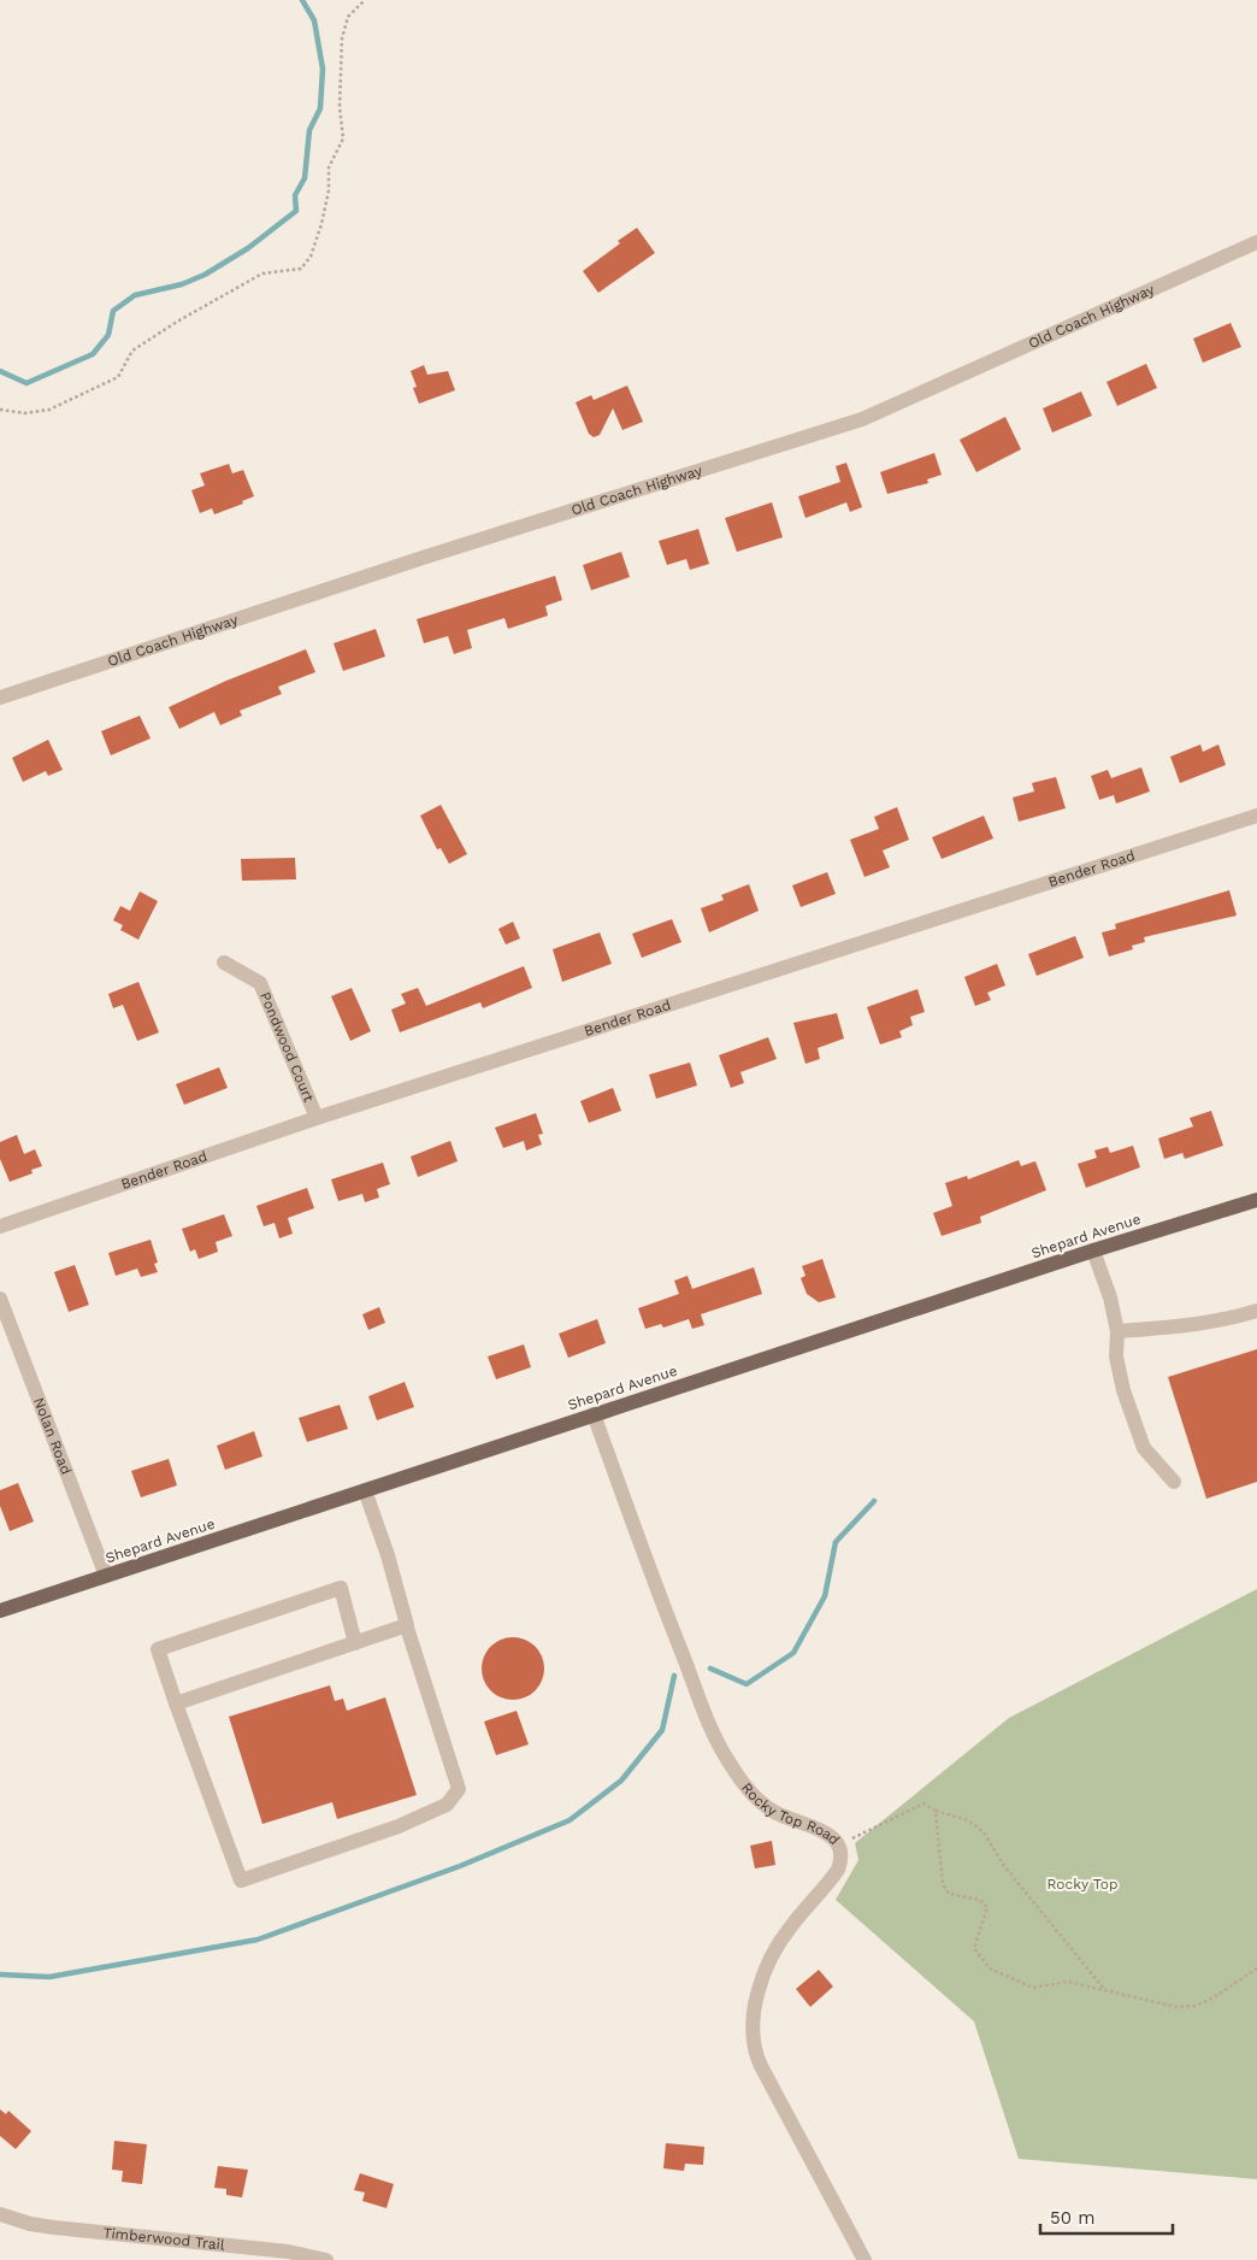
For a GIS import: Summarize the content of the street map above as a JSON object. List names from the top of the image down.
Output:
{
  "streets": {
    "main road": ["Shepard Avenue"],
    "street": [
      "Old Coach Highway",
      "Bender Road",
      "Pondwood Court",
      "Nolan Road",
      "Rocky Top Road",
      "Timberwood Trail"
    ]
  },
  "crossings": [
    ["Bender Road", "Pondwood Court"],
    ["Shepard Avenue", "Nolan Road"],
    ["Shepard Avenue", "Rocky Top Road"]
  ],
  "parks": ["Rocky Top"],
  "scale_bar": "50 m"
}
